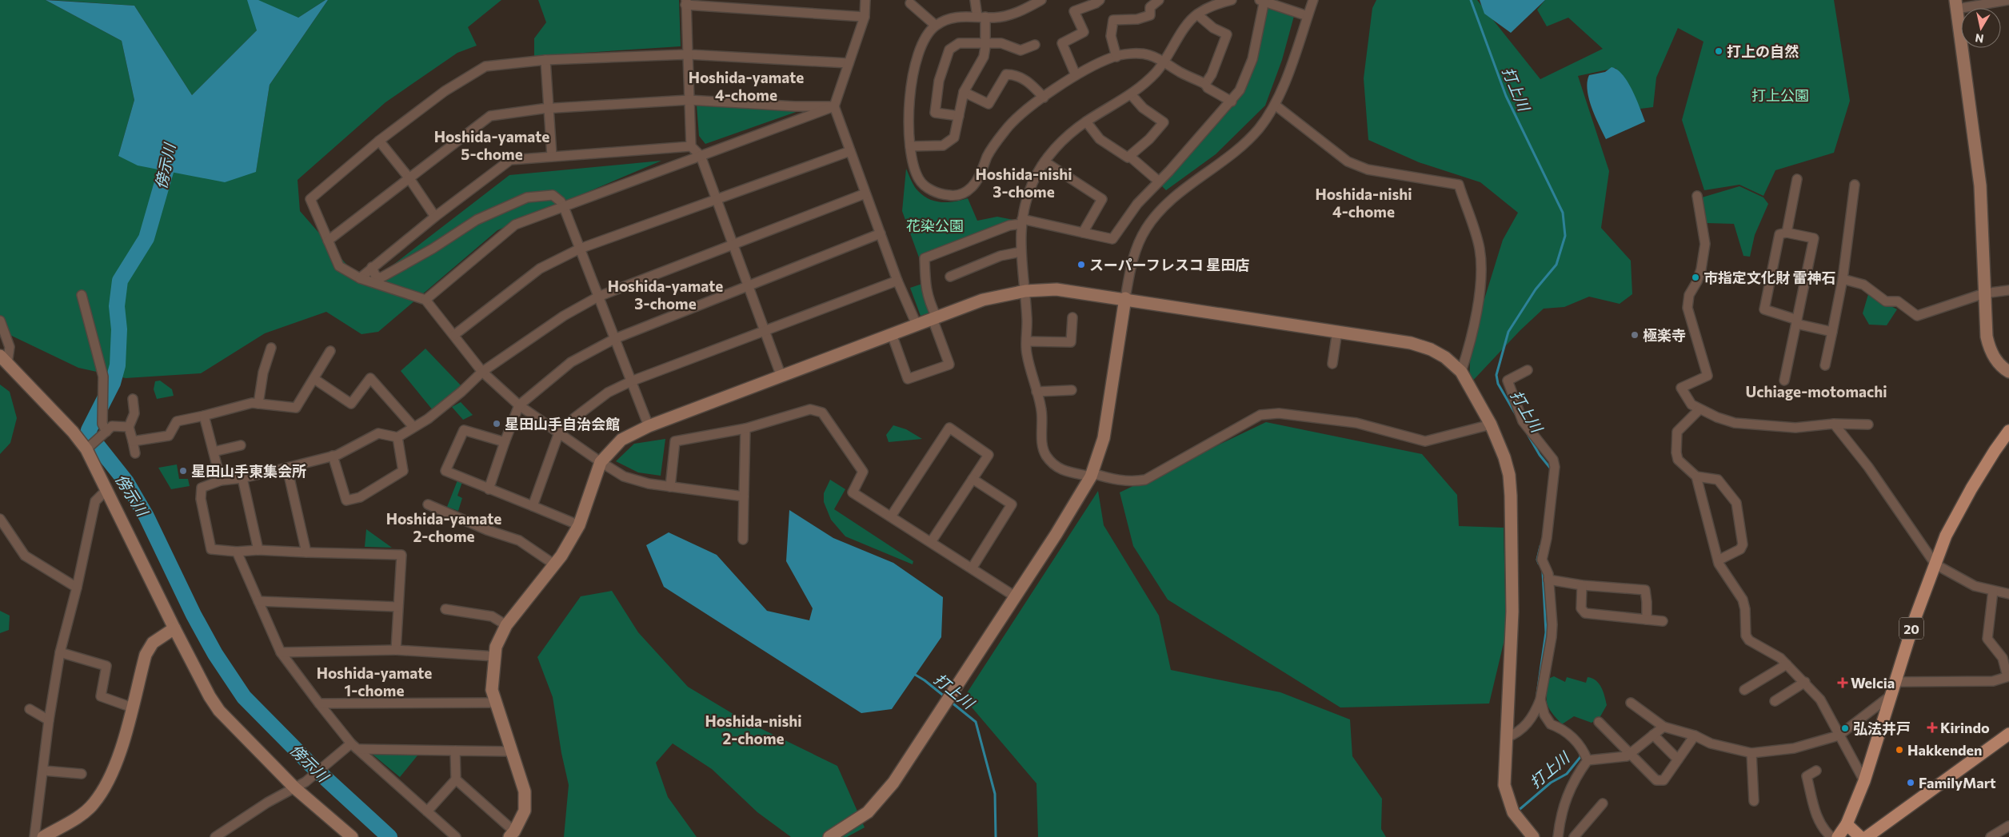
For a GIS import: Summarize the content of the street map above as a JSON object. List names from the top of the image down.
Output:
{
  "streets": {
    "main road": ["20"]
  },
  "districts": [
    "Hoshida-yamate 4-chome",
    "Hoshida-yamate 5-chome",
    "Hoshida-nishi 3-chome",
    "Hoshida-nishi 4-chome",
    "Hoshida-yamate 3-chome",
    "Uchiage-motomachi",
    "Hoshida-yamate 2-chome",
    "Hoshida-yamate 1-chome",
    "Hoshida-nishi 2-chome"
  ],
  "water": ["打上川", "傍示川"],
  "parks": ["打上公園", "花染公園"],
  "places": {
    "other": [
      "打上の自然",
      "スーパーフレスコ 星田店",
      "市指定文化財 雷神石",
      "極楽寺",
      "星田山手自治会館",
      "星田山手東集会所",
      "弘法井戸",
      "Hakkenden",
      "FamilyMart"
    ],
    "health": ["Welcia", "Kirindo"]
  },
  "north": "bottom"
}
